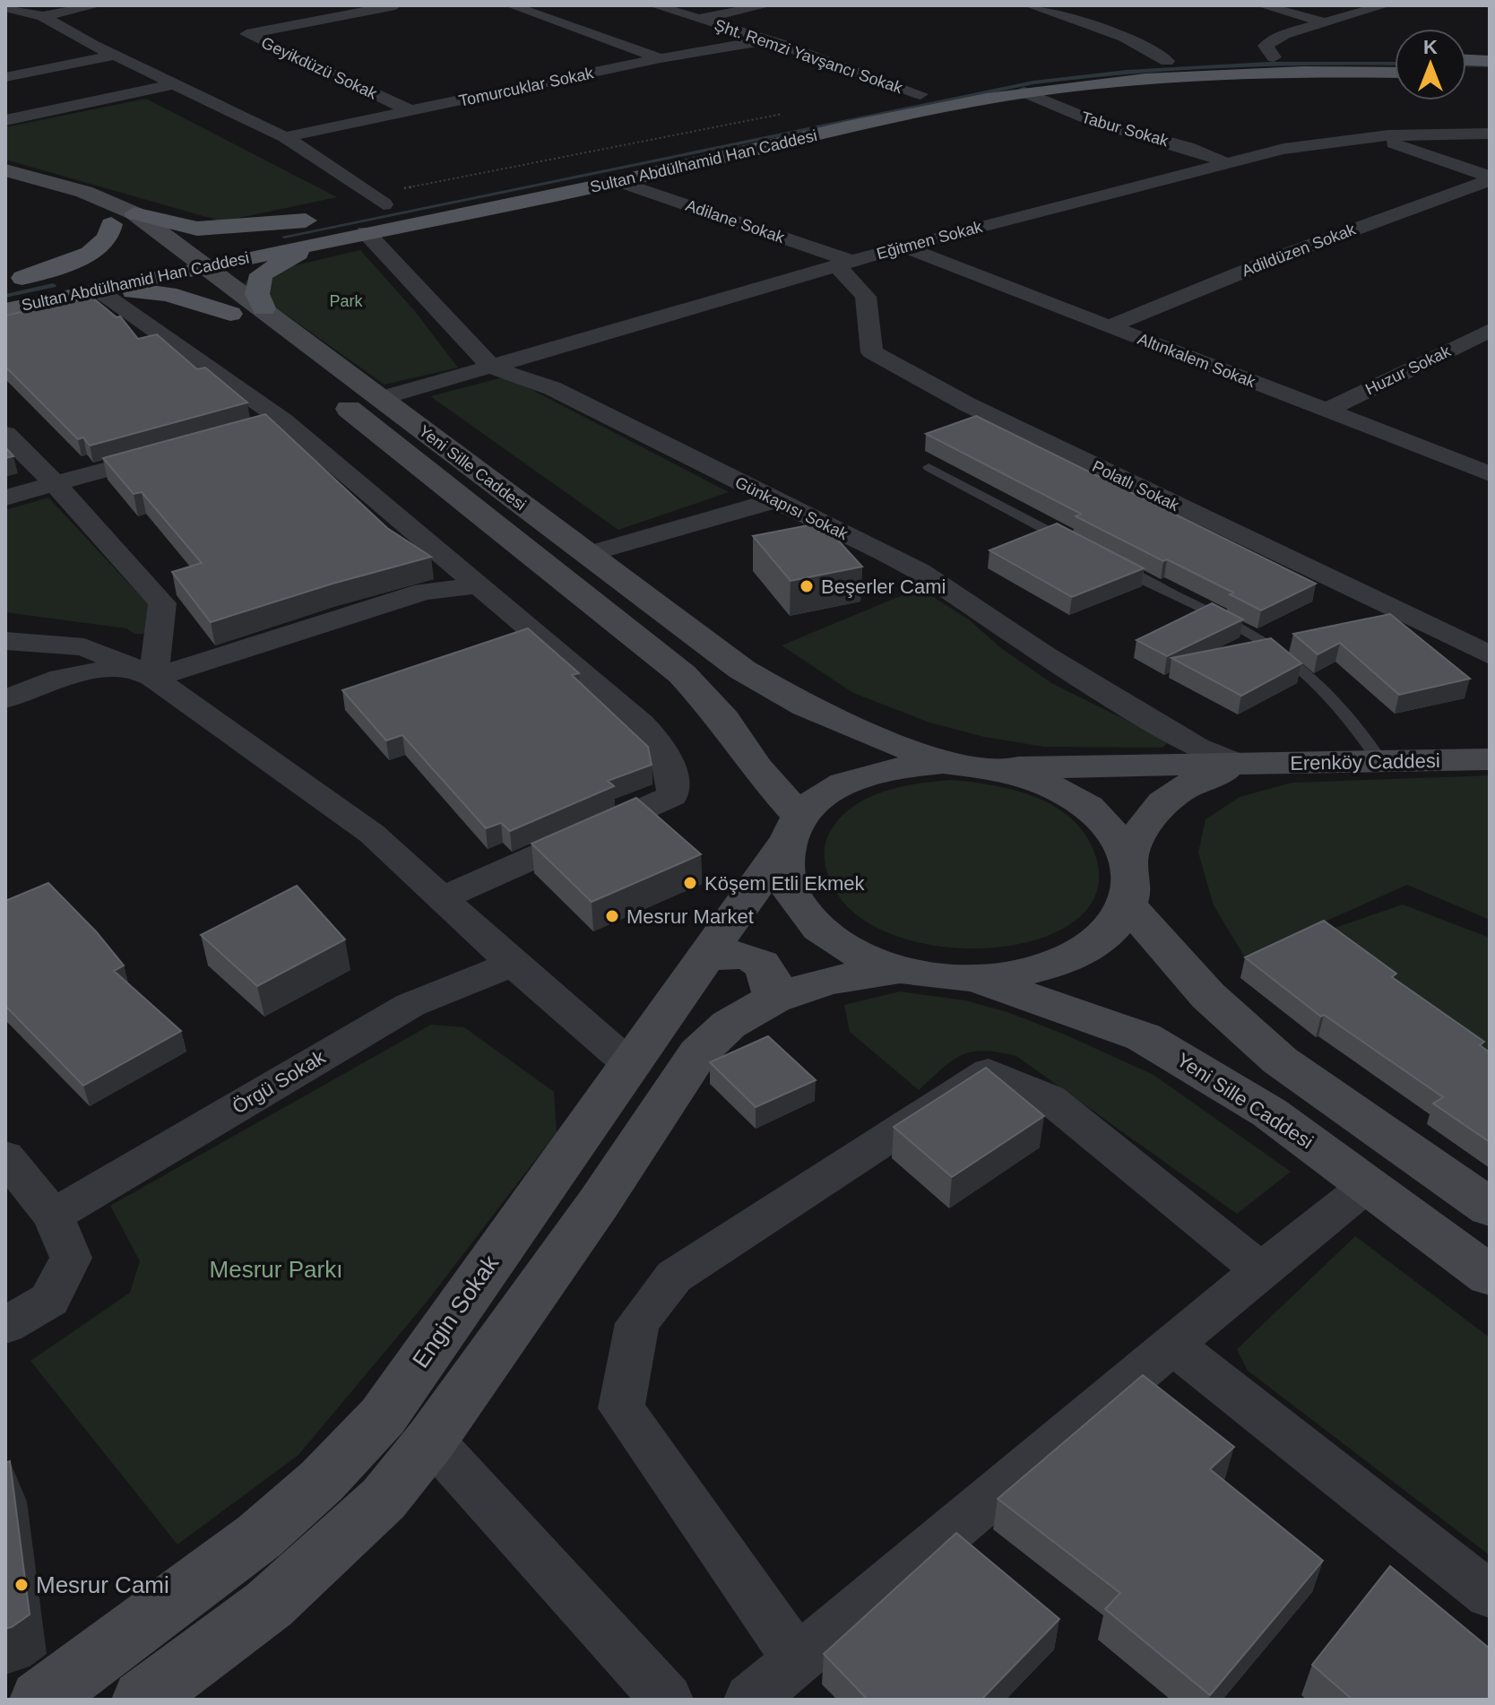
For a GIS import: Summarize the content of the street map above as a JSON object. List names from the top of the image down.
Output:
{
  "streets": {
    "main road": [
      "Sultan Abdülhamid Han Caddesi",
      "Yeni Sille Caddesi",
      "Erenköy Caddesi",
      "Engin Sokak"
    ],
    "street": [
      "Şht. Remzi Yavşancı Sokak",
      "Geyikdüzü Sokak",
      "Tomurcuklar Sokak",
      "Tabur Sokak",
      "Adilane Sokak",
      "Eğitmen Sokak",
      "Adildüzen Sokak",
      "Altınkalem Sokak",
      "Huzur Sokak",
      "Polatlı Sokak",
      "Günkapısı Sokak",
      "Örgü Sokak"
    ]
  },
  "crossings": [
    ["Şht. Remzi Yavşancı Sokak", "Tomurcuklar Sokak"],
    ["Şht. Remzi Yavşancı Sokak", "Sultan Abdülhamid Han Caddesi"],
    ["Geyikdüzü Sokak", "Tomurcuklar Sokak"],
    ["Tabur Sokak", "Sultan Abdülhamid Han Caddesi"],
    ["Tabur Sokak", "Eğitmen Sokak"],
    ["Sultan Abdülhamid Han Caddesi", "Adilane Sokak"],
    ["Sultan Abdülhamid Han Caddesi", "Yeni Sille Caddesi"],
    ["Sultan Abdülhamid Han Caddesi", "Günkapısı Sokak"],
    ["Adilane Sokak", "Eğitmen Sokak"],
    ["Adilane Sokak", "Polatlı Sokak"],
    ["Eğitmen Sokak", "Altınkalem Sokak"],
    ["Eğitmen Sokak", "Yeni Sille Caddesi"],
    ["Eğitmen Sokak", "Polatlı Sokak"],
    ["Eğitmen Sokak", "Günkapısı Sokak"],
    ["Adildüzen Sokak", "Altınkalem Sokak"],
    ["Altınkalem Sokak", "Huzur Sokak"],
    ["Yeni Sille Caddesi", "Engin Sokak"],
    ["Günkapısı Sokak", "Erenköy Caddesi"]
  ],
  "parks": ["Park", "Mesrur Parkı"],
  "places": [
    "Beşerler Cami",
    "Köşem Etli Ekmek",
    "Mesrur Market",
    "Mesrur Cami"
  ],
  "north": "top"
}
